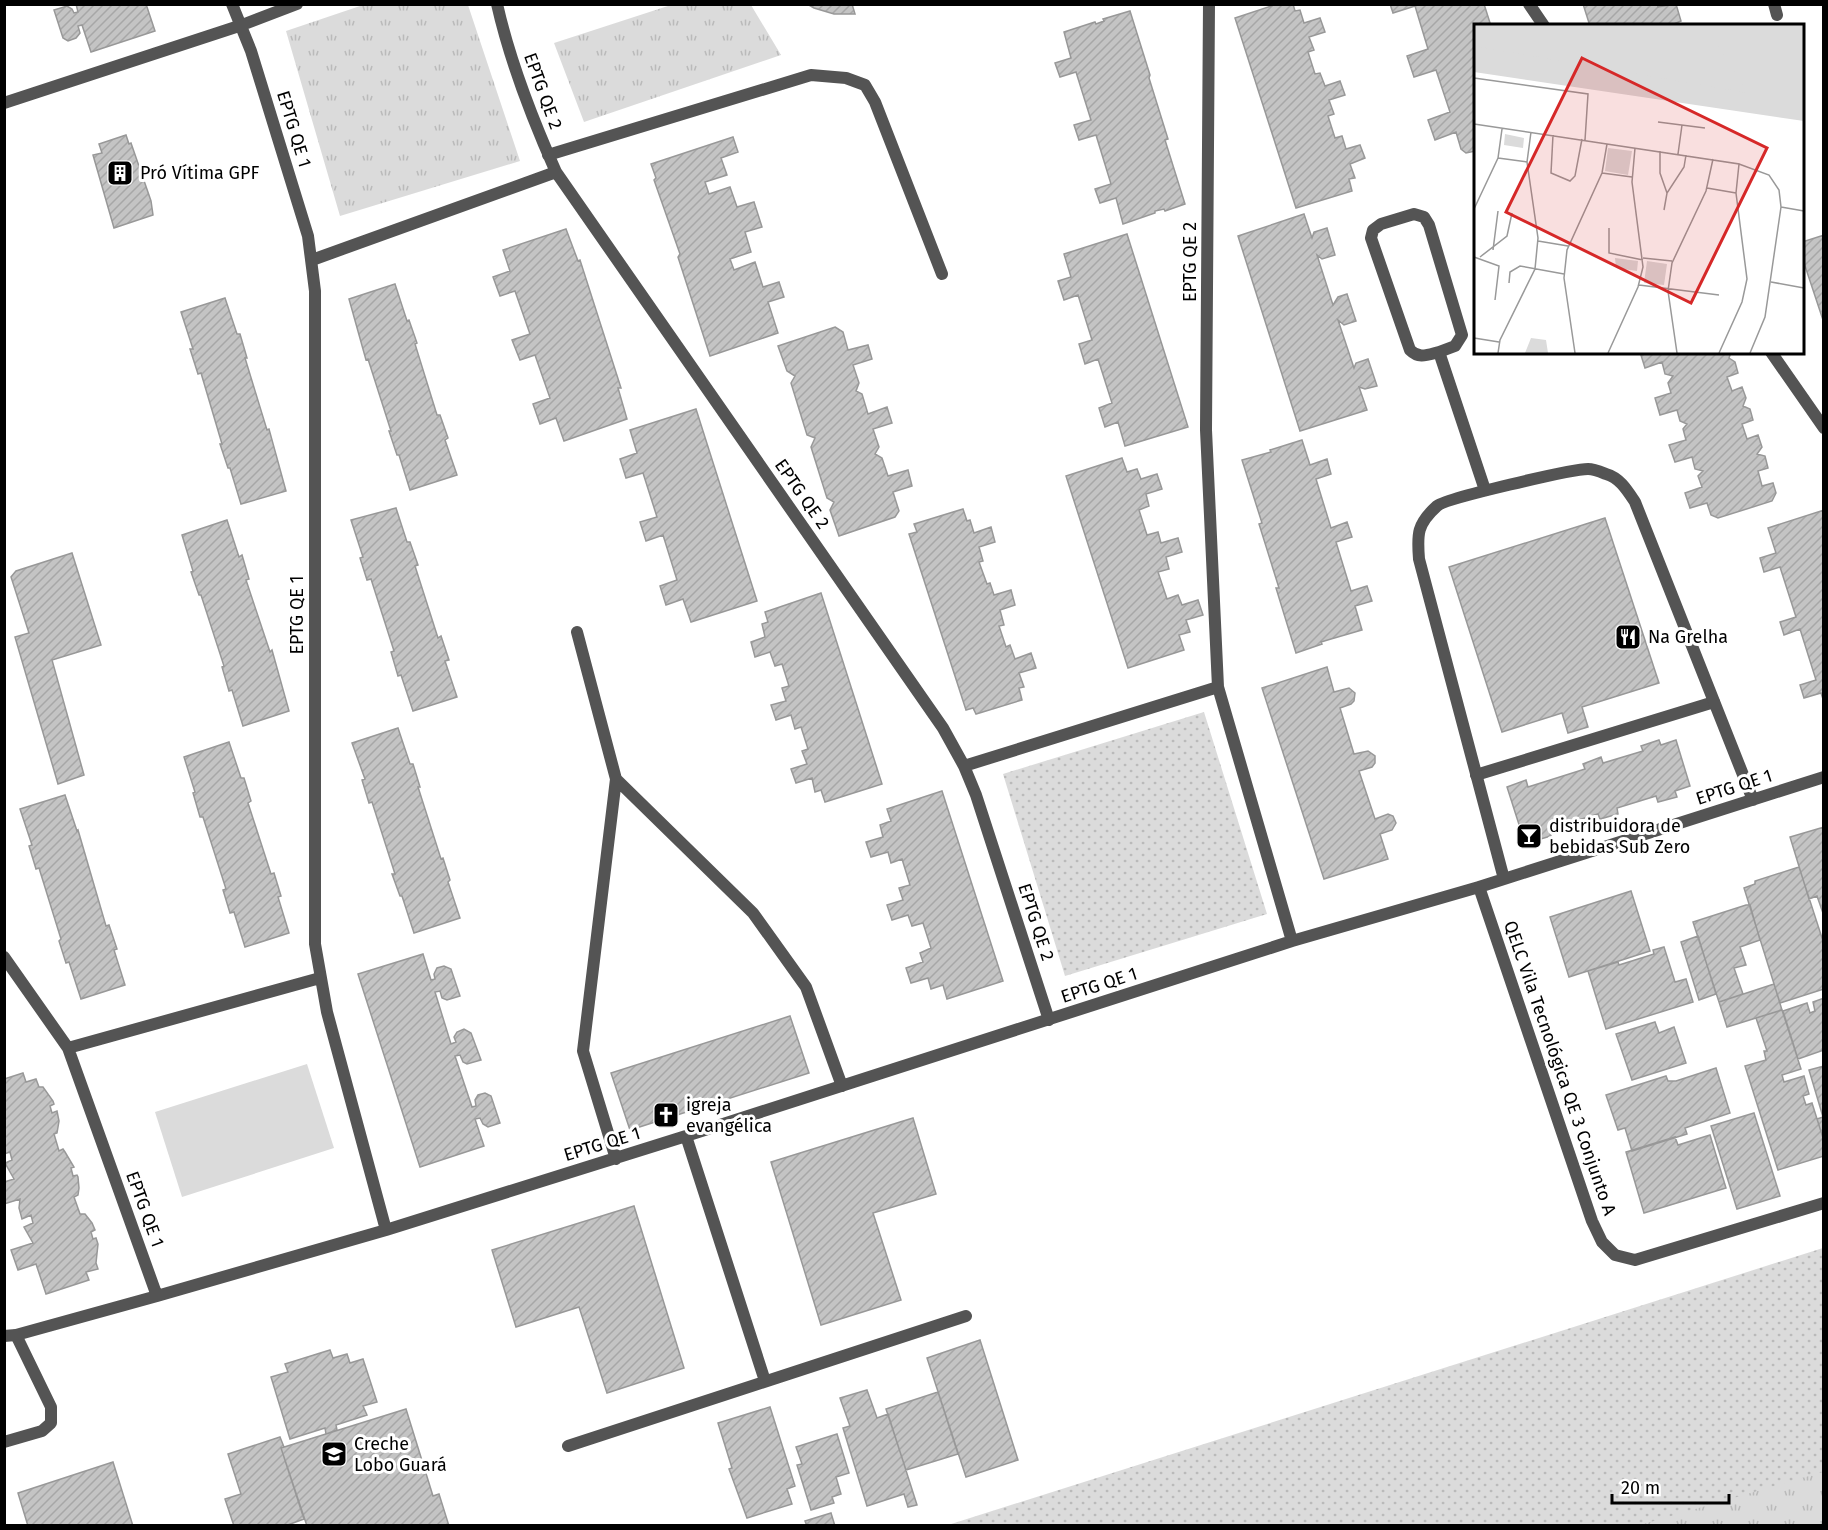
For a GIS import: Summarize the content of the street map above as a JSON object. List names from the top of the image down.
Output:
{
  "streets": {
    "street": ["EPTG QE 2", "EPTG QE 1", "QELC Vila Tecnológica QE 3 Conjunto A"]
  },
  "crossings": [
    ["EPTG QE 2", "EPTG QE 1"],
    ["EPTG QE 1", "QELC Vila Tecnológica QE 3 Conjunto A"]
  ],
  "places": {
    "building": ["Pró Vítima GPF"],
    "restaurant": ["Na Grelha"],
    "bar": ["distribuidora de bebidas Sub Zero"],
    "church": ["igreja evangélica"],
    "school or university": ["Creche Lobo Guará"]
  },
  "scale_bar": "20 m"
}
